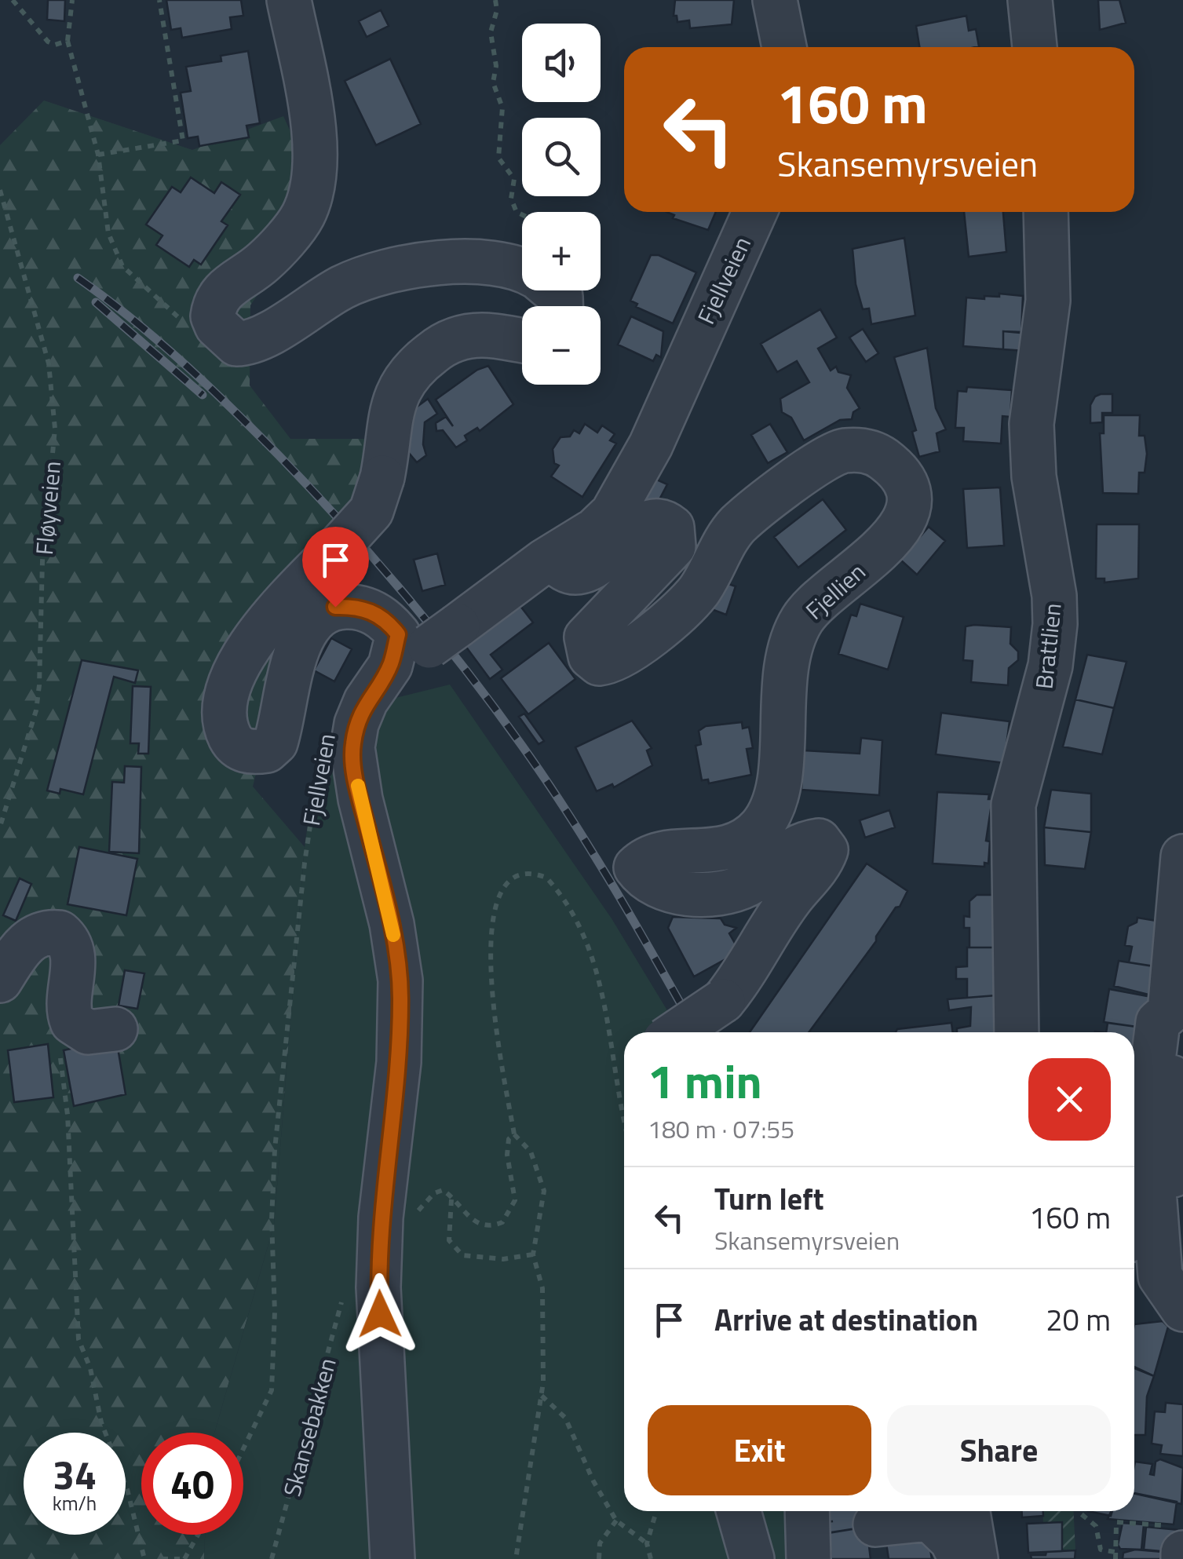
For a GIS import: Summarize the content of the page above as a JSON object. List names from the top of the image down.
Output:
{
  "streets": {
    "street": ["Fjellveien", "Fjellien", "Brattlien"],
    "path": ["Fløyveien", "Skansebakken"]
  },
  "crossings": [
    ["Fjellveien", "Fjellien"]
  ],
  "page": {
    "map_buttons": ["+", "−"],
    "turn": ["160 m", "Skansemyrsveien"],
    "heading": ["1 min", "180 m · 07:55"],
    "list": [
      {
        "name": "Turn left",
        "note": "Skansemyrsveien",
        "value": "160 m"
      },
      {
        "name": "Arrive at destination",
        "value": "20 m"
      }
    ],
    "buttons": ["Exit", "Share"],
    "speed": "34 km/h",
    "limit": "40"
  }
}
